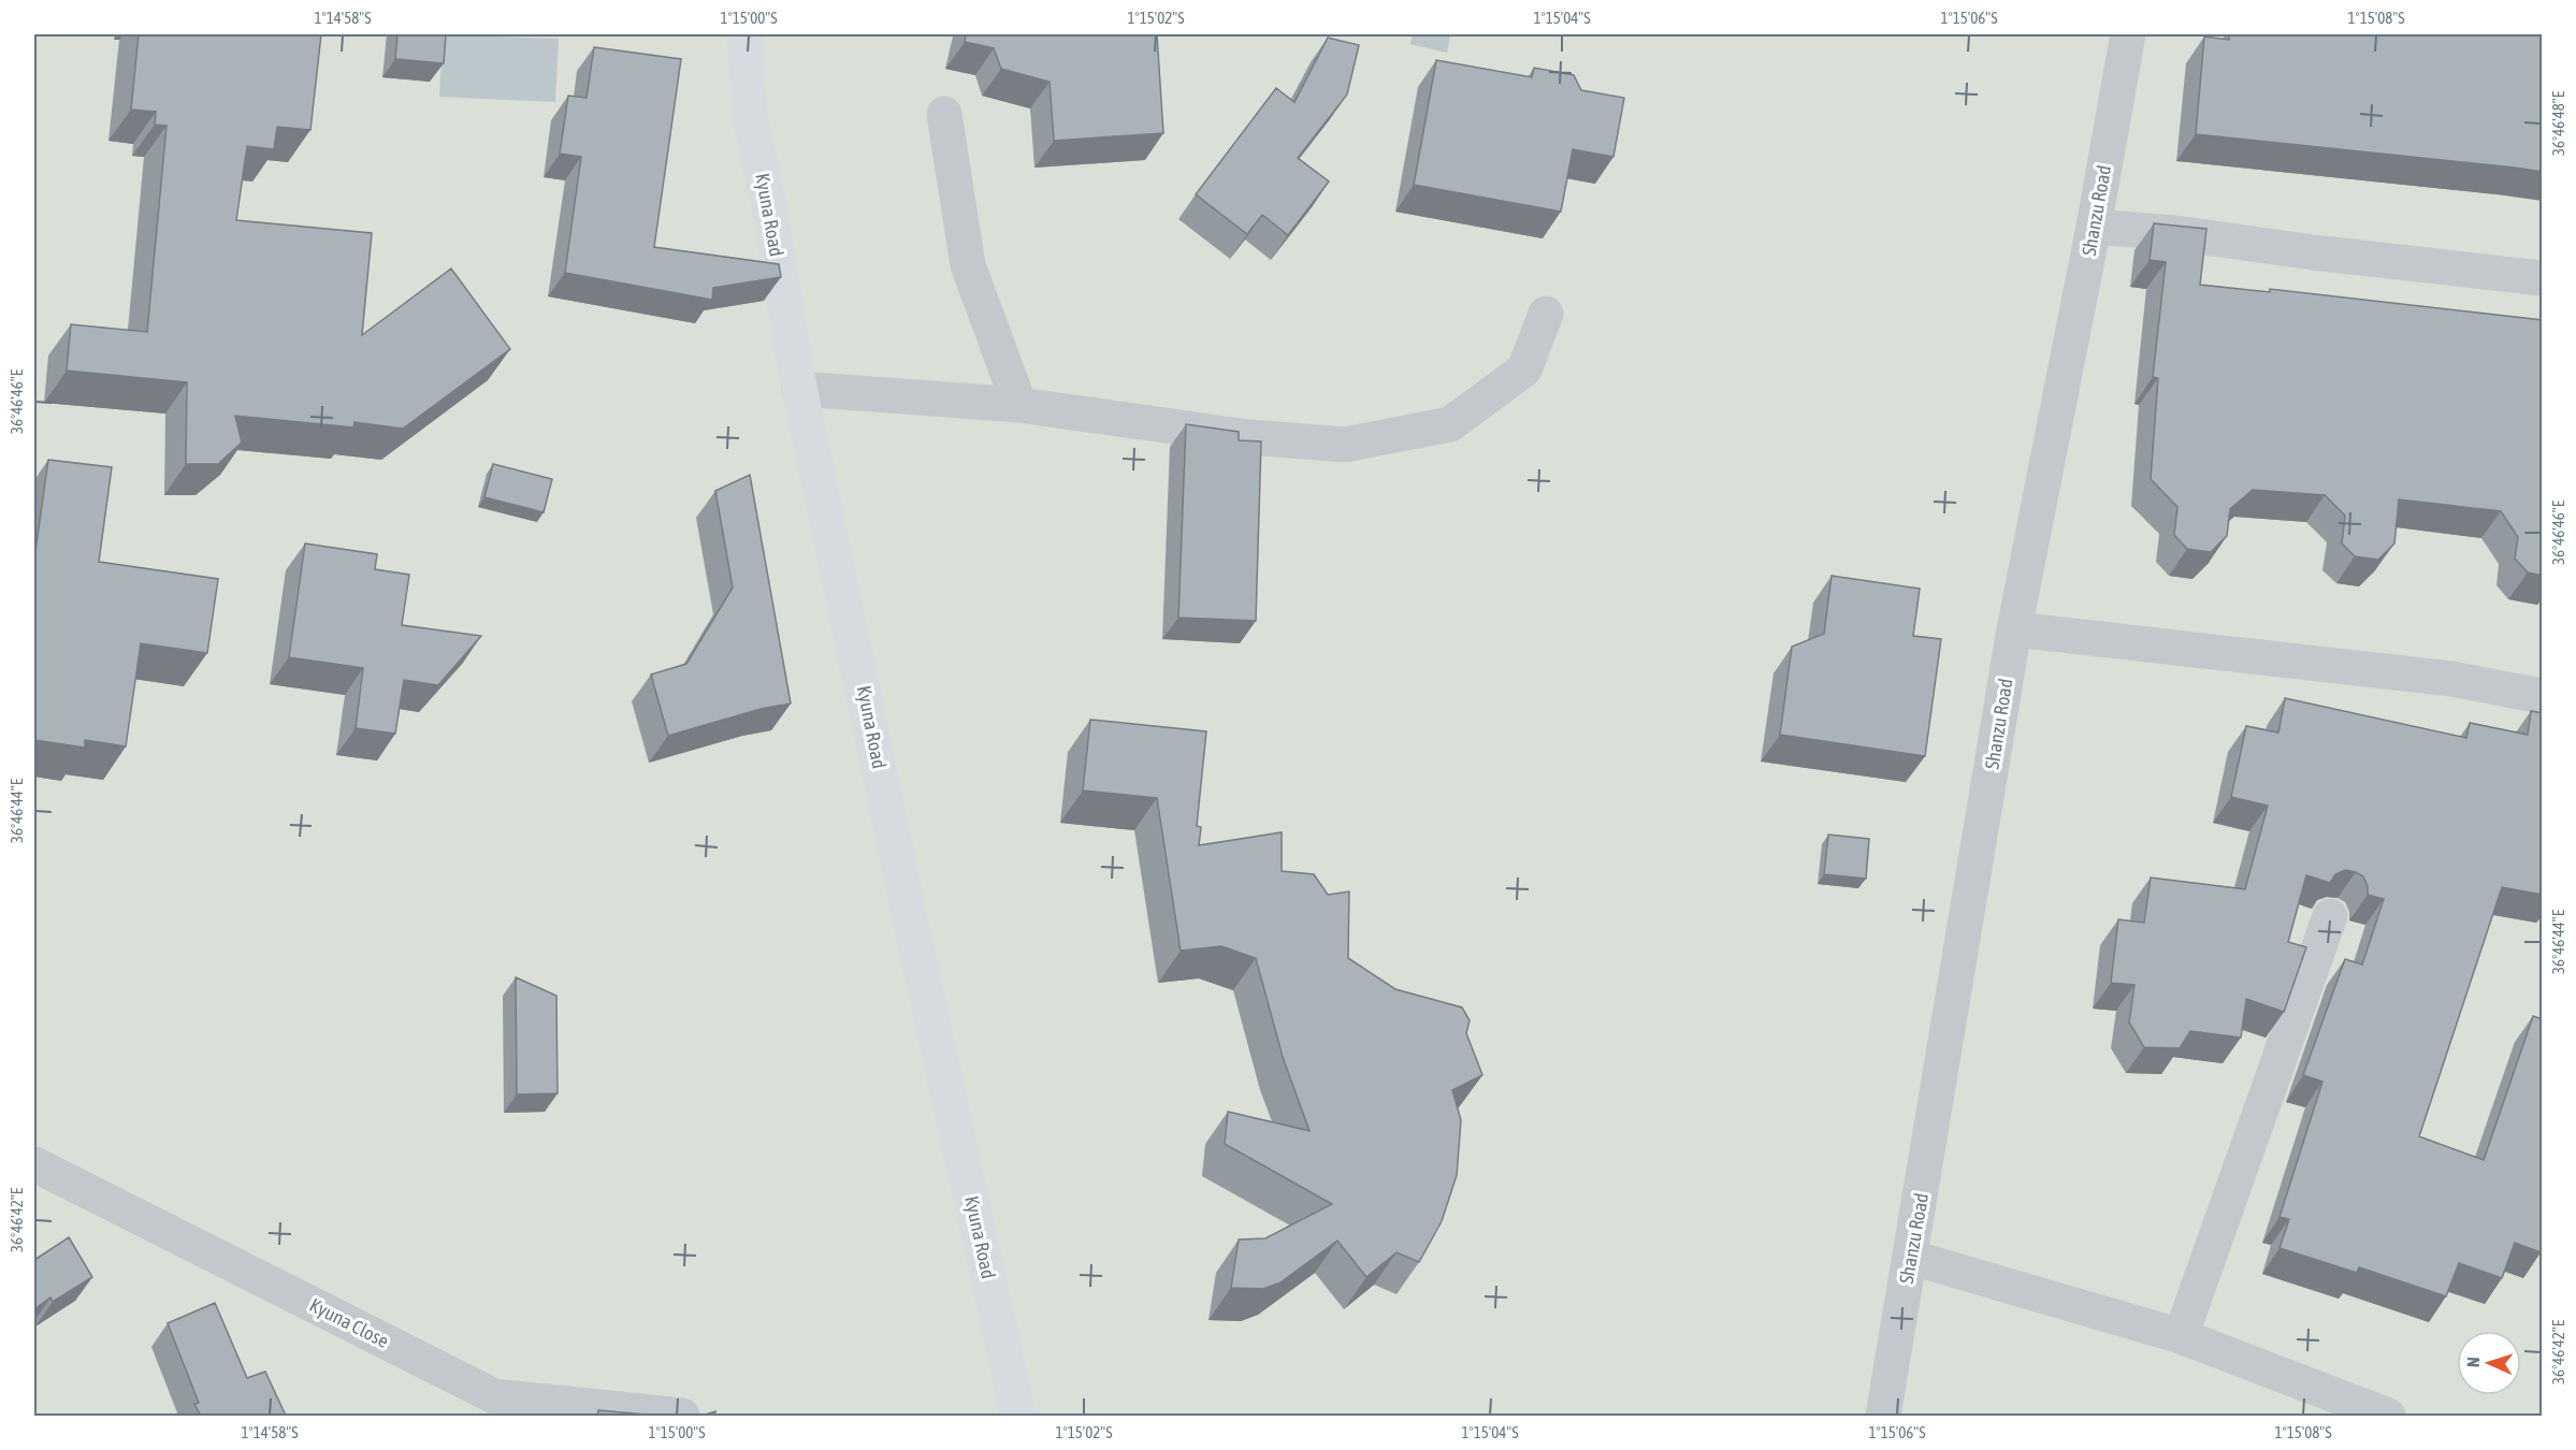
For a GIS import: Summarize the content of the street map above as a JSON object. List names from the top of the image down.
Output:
{
  "streets": {
    "main road": ["Kyuna Road"],
    "street": ["Shanzu Road", "Kyuna Close"]
  },
  "north": "left",
  "coordinates": [
    "1°14'58\"S",
    "1°15'00\"S",
    "1°15'02\"S",
    "1°15'04\"S",
    "1°15'06\"S",
    "1°15'08\"S",
    "36°46'48\"E",
    "36°46'46\"E",
    "36°46'44\"E",
    "36°46'42\"E"
  ]
}
